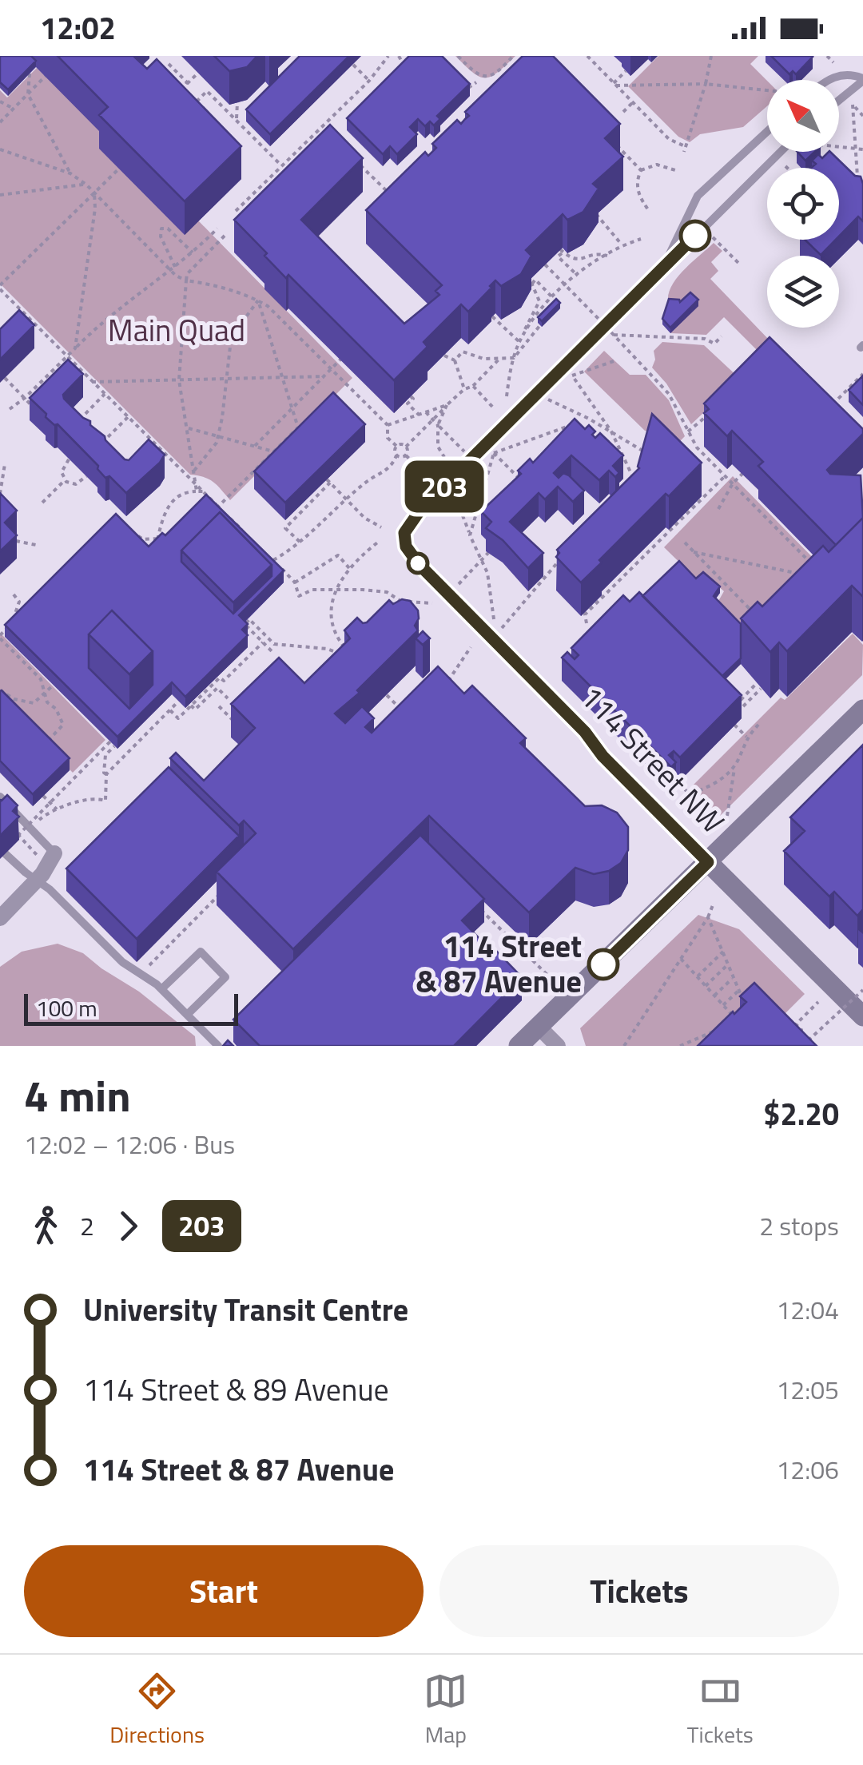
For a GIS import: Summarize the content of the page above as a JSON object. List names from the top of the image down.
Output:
{
  "streets": {
    "main road": ["114 Street NW"]
  },
  "parks": ["Main Quad"],
  "places": ["114 Street & 87 Avenue"],
  "lines": ["bus line 203"],
  "scale_bar": "100 m",
  "north": "top left",
  "page": {
    "status": "12:02",
    "on_map": "203",
    "scale": "100 m",
    "heading": ["4 min", "12:02 – 12:06 · Bus", "$2.20"],
    "legs": ["2", "203", "2 stops"],
    "list": [
      {
        "name": "University Transit Centre",
        "value": "12:04"
      },
      {
        "name": "114 Street & 89 Avenue",
        "value": "12:05"
      },
      {
        "name": "114 Street & 87 Avenue",
        "value": "12:06"
      }
    ],
    "buttons": ["Start", "Tickets"],
    "tabs": ["Directions", "Map", "Tickets"]
  }
}
